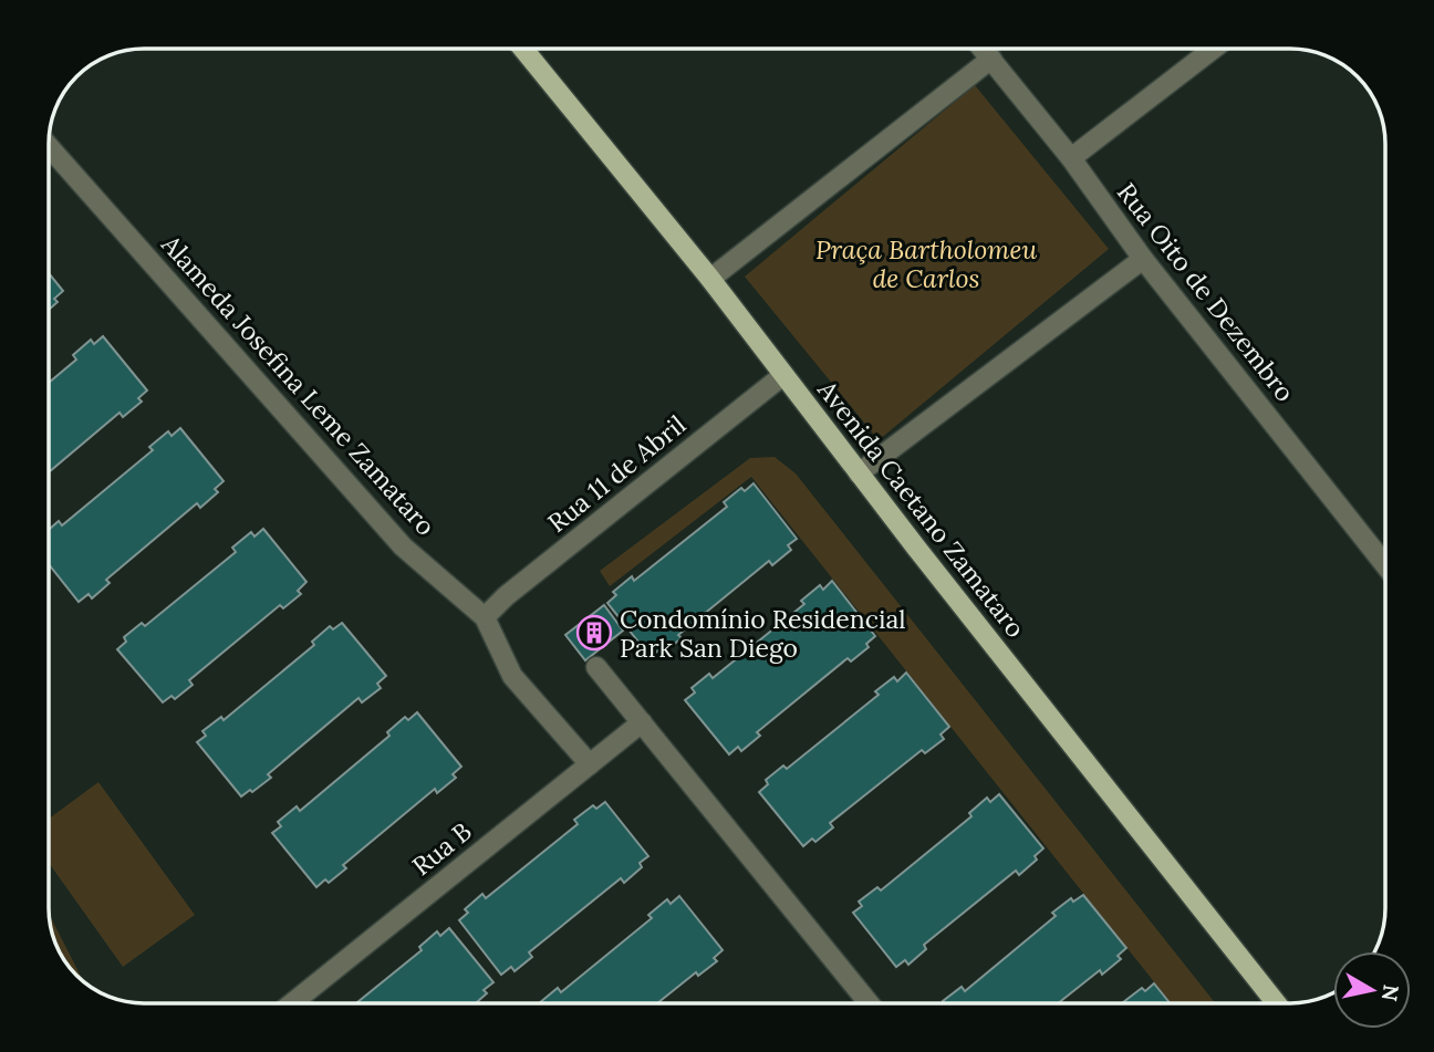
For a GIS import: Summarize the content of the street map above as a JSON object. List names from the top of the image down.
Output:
{
  "streets": {
    "main road": ["Avenida Caetano Zamataro"],
    "street": [
      "Rua Oito de Dezembro",
      "Alameda Josefina Leme Zamataro",
      "Rua 11 de Abril",
      "Rua B"
    ]
  },
  "crossings": [
    ["Alameda Josefina Leme Zamataro", "Rua 11 de Abril"],
    ["Alameda Josefina Leme Zamataro", "Rua B"],
    ["Rua 11 de Abril", "Avenida Caetano Zamataro"]
  ],
  "parks": ["Praça Bartholomeu de Carlos"],
  "places": {
    "building": ["Condomínio Residencial Park San Diego"]
  },
  "north": "right"
}
